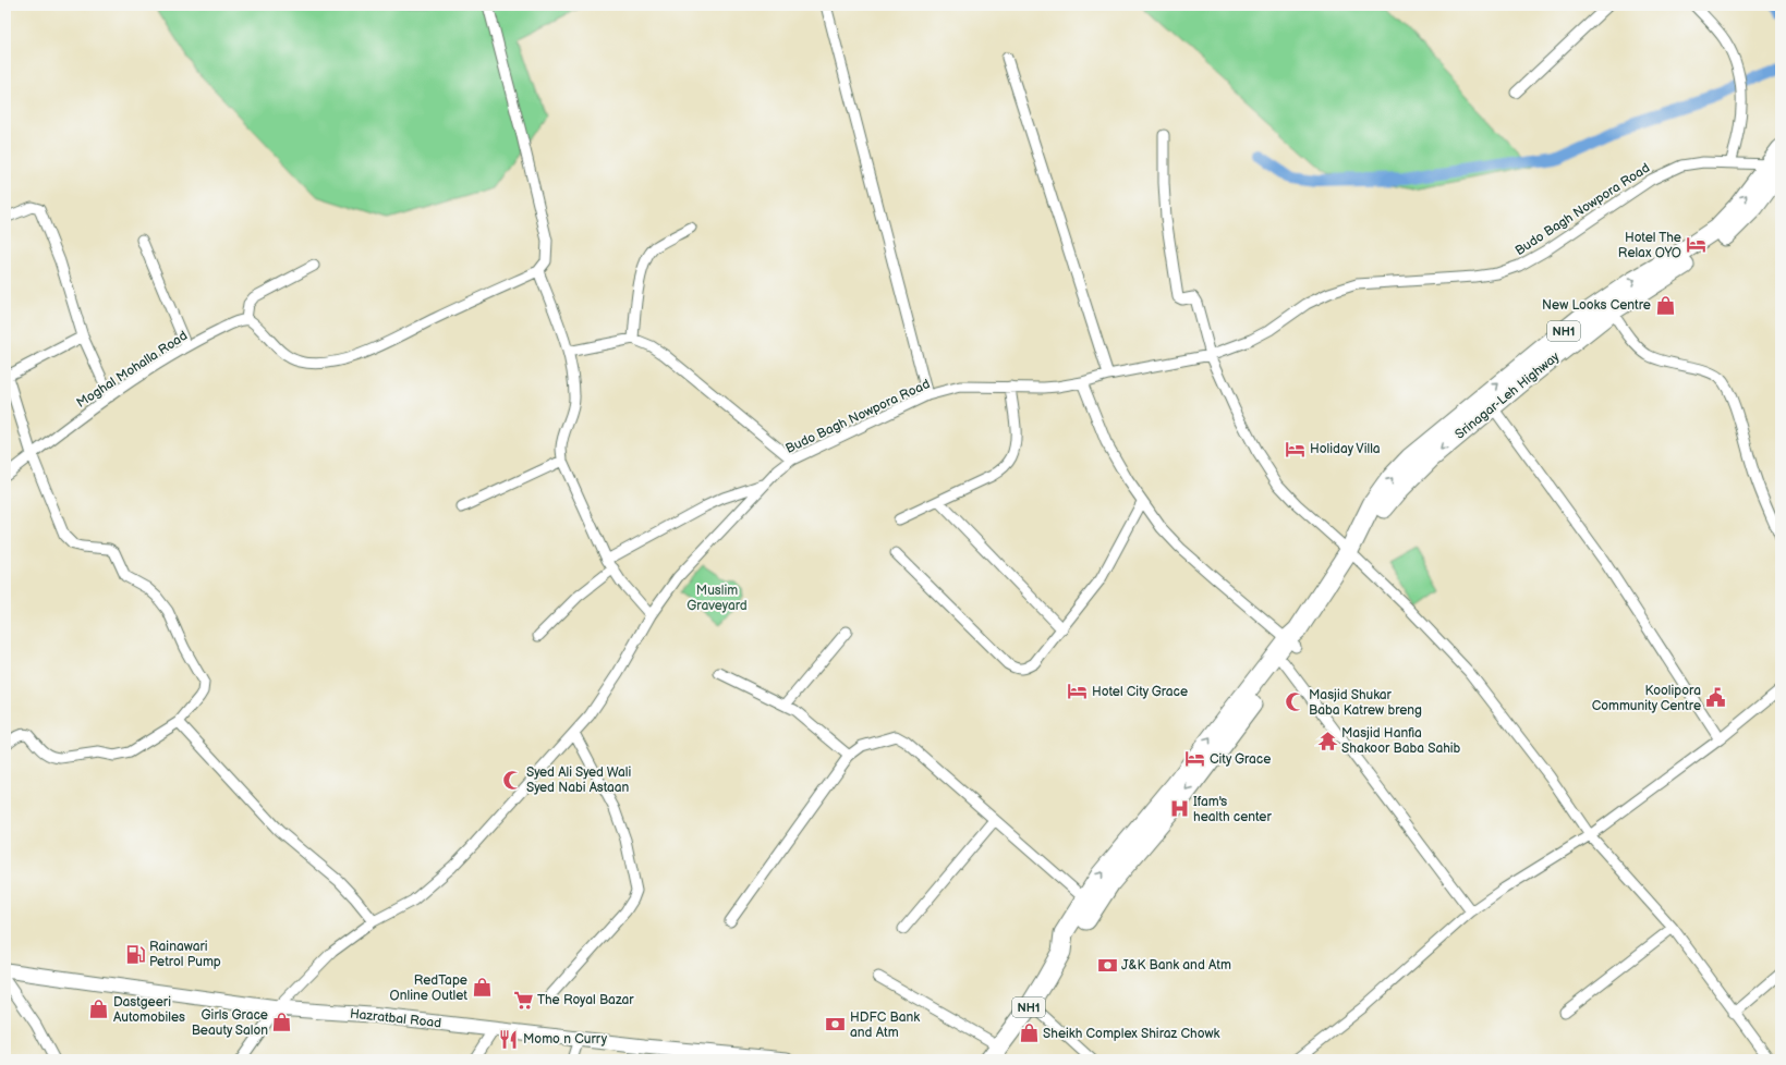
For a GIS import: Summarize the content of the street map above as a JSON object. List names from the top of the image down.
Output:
{
  "streets": {
    "highway": ["NH1", "Srinagar-Leh Highway"],
    "main road": ["Hazratbal Road"],
    "street": ["Budo Bagh Nowpora Road", "Moghal Mohalla Road"]
  },
  "crossings": [
    ["Budo Bagh Nowpora Road", "NH1"],
    ["Budo Bagh Nowpora Road", "Srinagar-Leh Highway"],
    ["Budo Bagh Nowpora Road", "Hazratbal Road"],
    ["NH1", "Srinagar-Leh Highway"]
  ],
  "parks": ["Muslim Graveyard"],
  "places": {
    "hotel": [
      "Hotel The Relax OYO",
      "Holiday Villa",
      "Hotel City Grace",
      "City Grace"
    ],
    "shop": [
      "New Looks Centre",
      "RedTape Online Outlet",
      "Dastgeeri Automobiles",
      "Girls Grace Beauty Salon",
      "Sheikh Complex Shiraz Chowk"
    ],
    "public building": ["Koolipora Community Centre"],
    "mosque": ["Masjid Shukar Baba Katrew breng", "Syed Ali Syed Wali Syed Nabi Astaan"],
    "temple": ["Masjid Hanfia Shakoor Baba Sahib"],
    "hospital": ["Ifam's health center"],
    "fuel station": ["Rainawari Petrol Pump"],
    "bank": ["J&K Bank and Atm", "HDFC Bank and Atm"],
    "supermarket": ["The Royal Bazar"],
    "restaurant": ["Momo n Curry"]
  }
}
